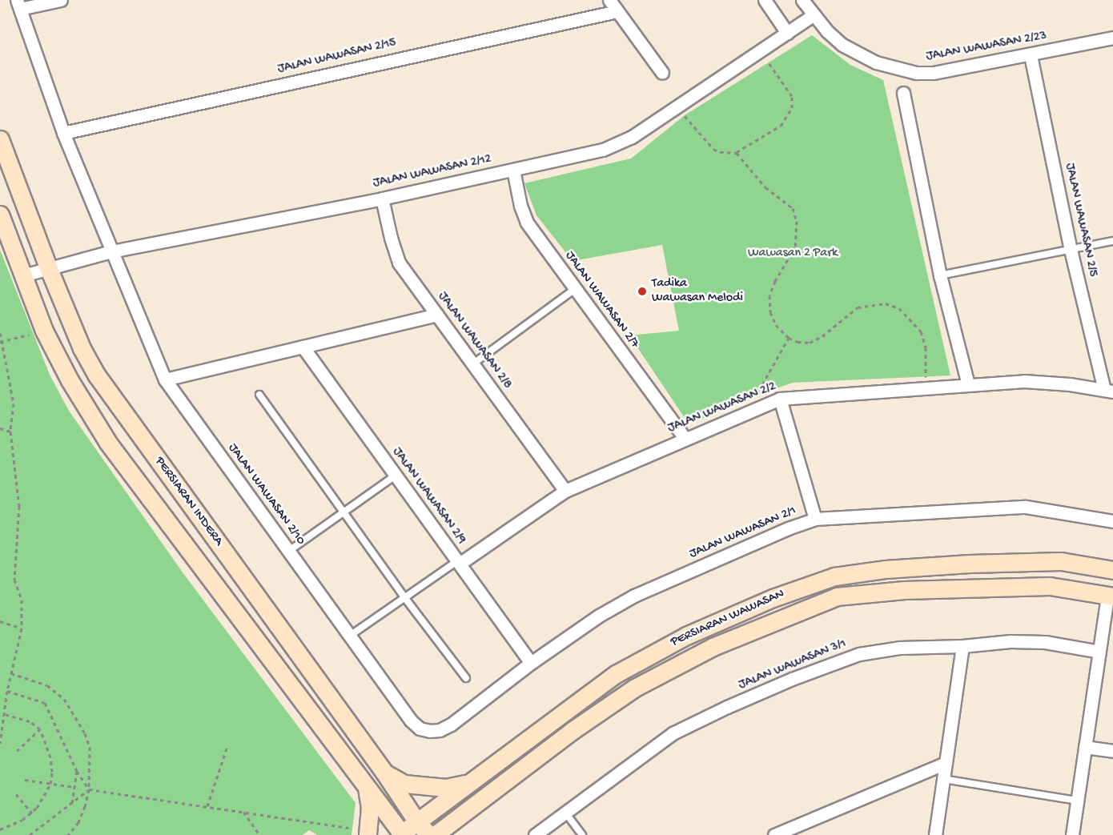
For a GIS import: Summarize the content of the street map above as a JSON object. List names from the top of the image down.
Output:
{
  "streets": {
    "main road": ["PERSIARAN INDERA", "PERSIARAN WAWASAN"],
    "street": [
      "JALAN WAWASAN 2/23",
      "JALAN WAWASAN 2/15",
      "JALAN WAWASAN 2/12",
      "JALAN WAWASAN 2/5",
      "JALAN WAWASAN 2/7",
      "JALAN WAWASAN 2/8",
      "JALAN WAWASAN 2/2",
      "JALAN WAWASAN 2/10",
      "JALAN WAWASAN 2/9",
      "JALAN WAWASAN 2/1",
      "JALAN WAWASAN 3/1"
    ]
  },
  "crossings": [
    ["JALAN WAWASAN 2/23", "JALAN WAWASAN 2/12"],
    ["JALAN WAWASAN 2/23", "JALAN WAWASAN 2/5"],
    ["JALAN WAWASAN 2/15", "JALAN WAWASAN 2/10"],
    ["JALAN WAWASAN 2/12", "JALAN WAWASAN 2/7"],
    ["JALAN WAWASAN 2/12", "JALAN WAWASAN 2/8"],
    ["JALAN WAWASAN 2/12", "JALAN WAWASAN 2/10"],
    ["JALAN WAWASAN 2/12", "PERSIARAN INDERA"],
    ["JALAN WAWASAN 2/5", "JALAN WAWASAN 2/2"],
    ["JALAN WAWASAN 2/7", "JALAN WAWASAN 2/2"],
    ["JALAN WAWASAN 2/8", "JALAN WAWASAN 2/2"],
    ["JALAN WAWASAN 2/2", "JALAN WAWASAN 2/9"],
    ["JALAN WAWASAN 2/10", "JALAN WAWASAN 2/1"],
    ["JALAN WAWASAN 2/9", "JALAN WAWASAN 2/1"],
    ["PERSIARAN INDERA", "PERSIARAN WAWASAN"]
  ],
  "parks": ["Wawasan 2 Park"],
  "places": ["Tadika Wawasan Melodi"]
}
